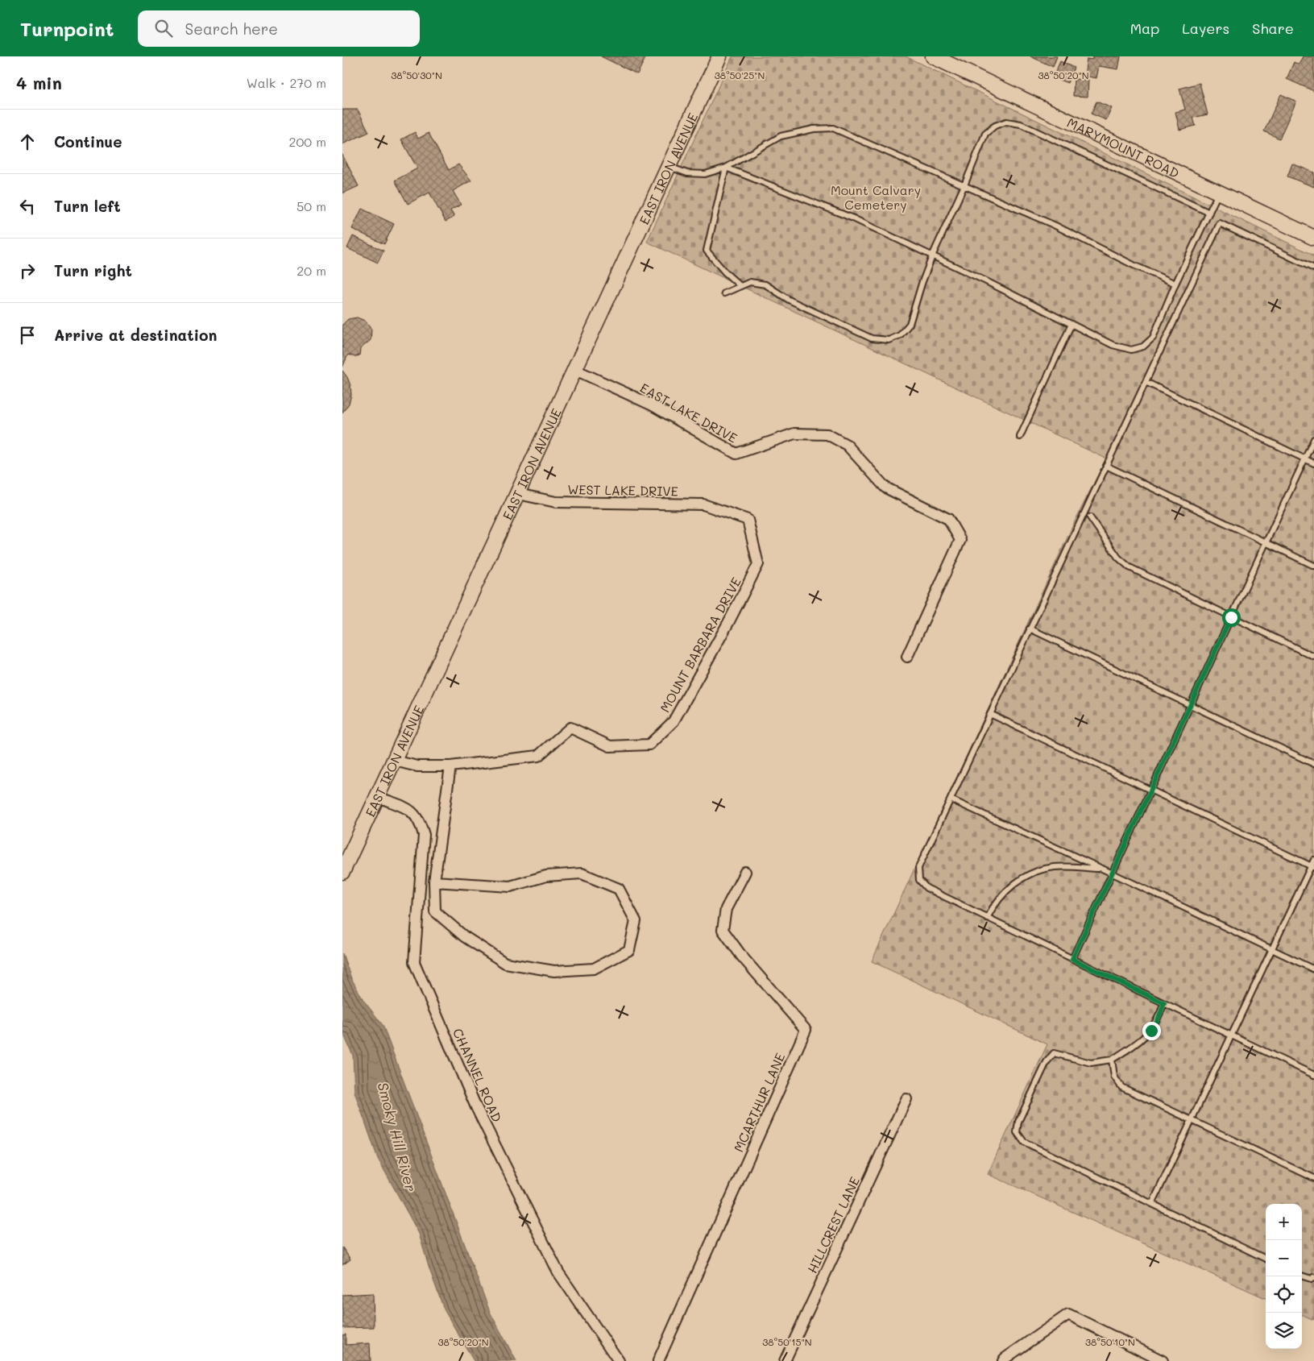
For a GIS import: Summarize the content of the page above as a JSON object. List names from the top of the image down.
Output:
{
  "streets": {
    "street": [
      "MARYMOUNT ROAD",
      "EAST IRON AVENUE",
      "EAST LAKE DRIVE",
      "WEST LAKE DRIVE",
      "MOUNT BARBARA DRIVE",
      "CHANNEL ROAD",
      "MCARTHUR LANE",
      "HILLCREST LANE"
    ]
  },
  "crossings": [
    ["EAST IRON AVENUE", "EAST LAKE DRIVE"],
    ["EAST IRON AVENUE", "WEST LAKE DRIVE"],
    ["EAST IRON AVENUE", "MOUNT BARBARA DRIVE"],
    ["EAST IRON AVENUE", "CHANNEL ROAD"],
    ["WEST LAKE DRIVE", "MOUNT BARBARA DRIVE"]
  ],
  "water": ["Smoky Hill River"],
  "parks": ["Mount Calvary Cemetery"],
  "page": {
    "header": "Turnpoint",
    "search": "Search here",
    "nav": ["Map", "Layers", "Share"],
    "heading": ["4 min", "Walk · 270 m"],
    "list": [
      ["Continue", "200 m"],
      ["Turn left", "50 m"],
      ["Turn right", "20 m"],
      "Arrive at destination"
    ],
    "map_buttons": ["+", "−"]
  },
  "coordinates": [
    "38°50'30\"N",
    "38°50'25\"N",
    "38°50'20\"N",
    "38°50'15\"N",
    "38°50'10\"N"
  ]
}
